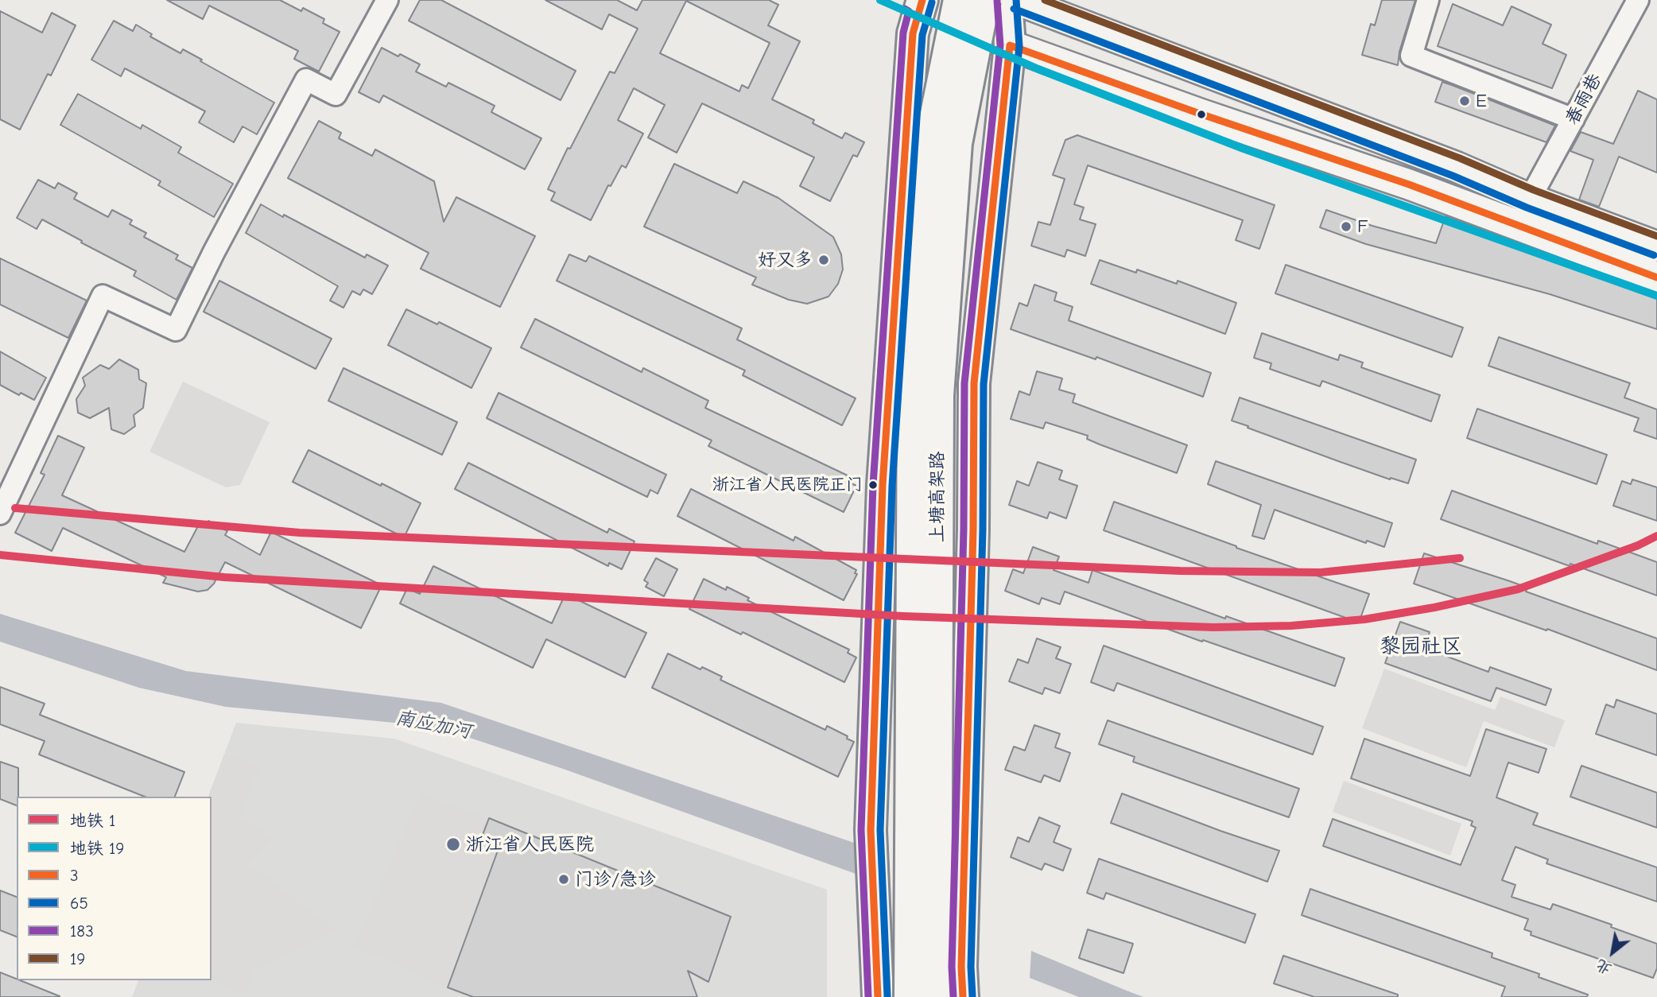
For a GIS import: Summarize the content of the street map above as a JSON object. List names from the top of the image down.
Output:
{
  "streets": {
    "main road": ["上塘高架路"],
    "street": ["春雨巷"]
  },
  "districts": ["黎园社区"],
  "water": ["南应加河"],
  "places": [
    "E",
    "F",
    "好又多",
    "浙江省人民医院正门",
    "浙江省人民医院",
    "门诊/急诊"
  ],
  "lines": [
    "metro line 19",
    "transit line 3",
    "transit line 65",
    "transit line 19",
    "transit line 183",
    "metro line 1"
  ],
  "legend": [
    "地铁 1",
    "地铁 19",
    "3",
    "65",
    "183",
    "19"
  ],
  "north": "bottom left"
}
